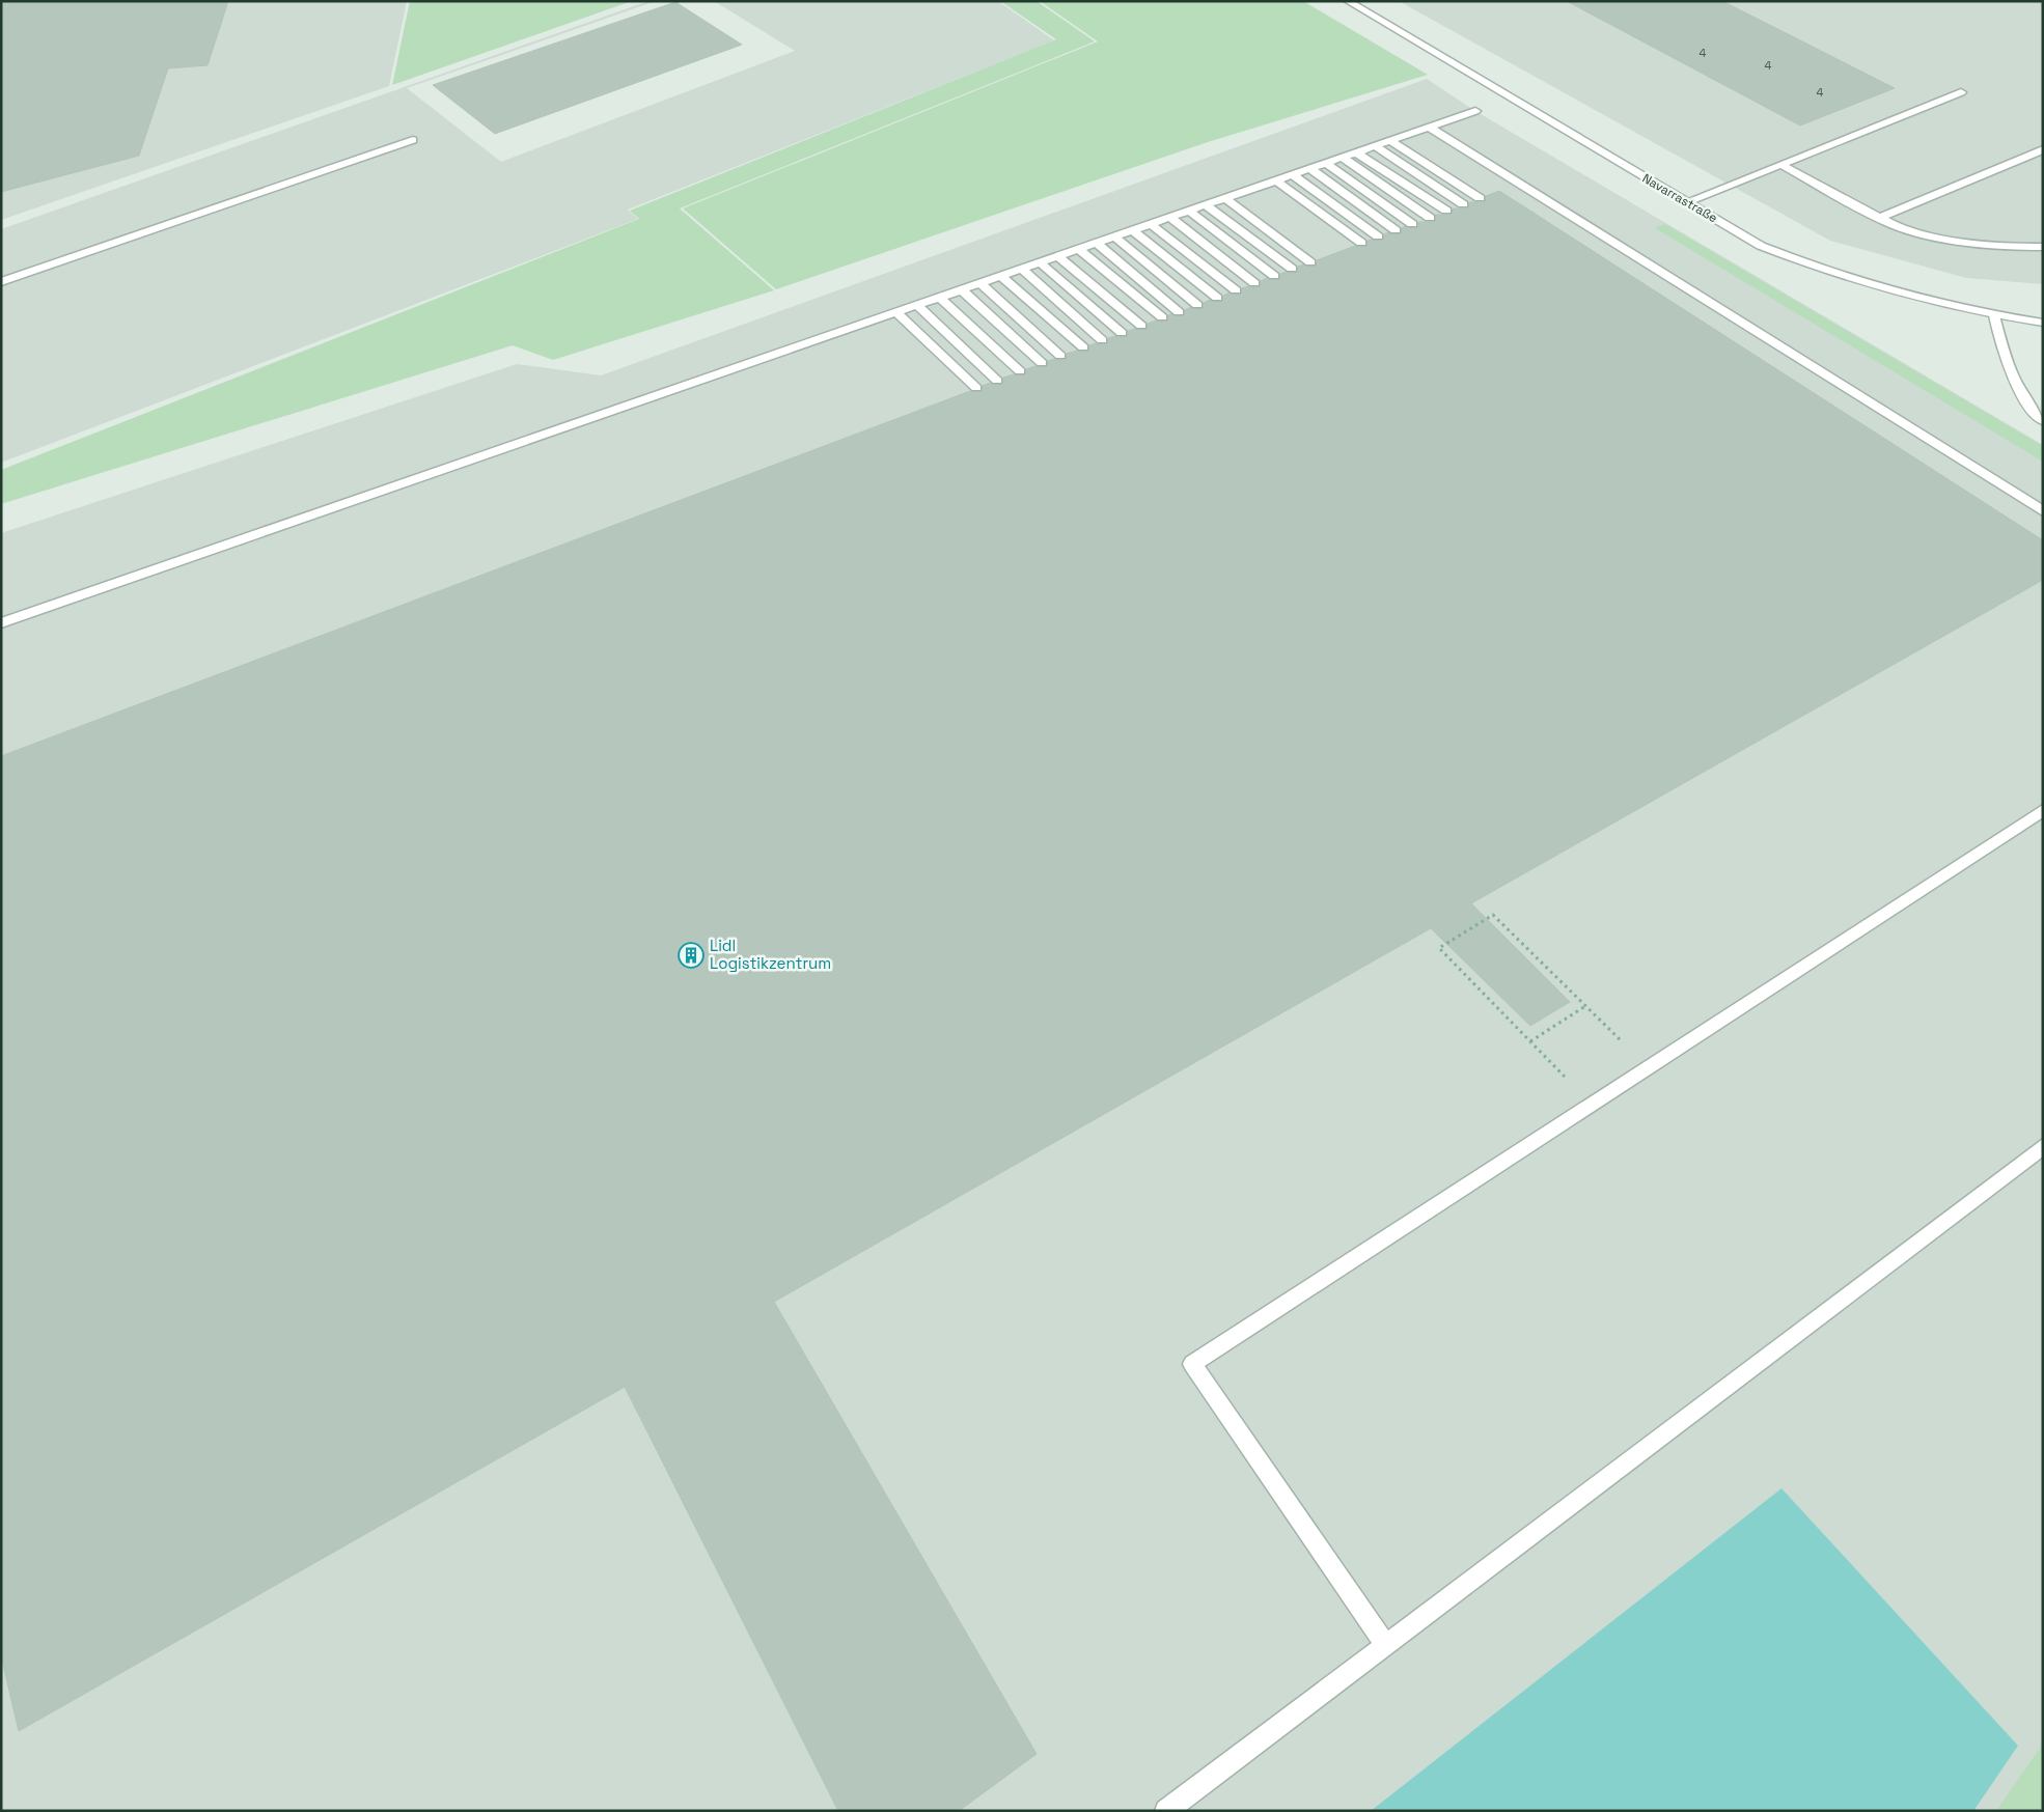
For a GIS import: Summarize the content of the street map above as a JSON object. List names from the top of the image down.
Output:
{
  "streets": {
    "street": ["Navarrastraße"]
  },
  "places": {
    "building": ["Lidl Logistikzentrum"]
  },
  "house_numbers": ["4", "4", "4"]
}
